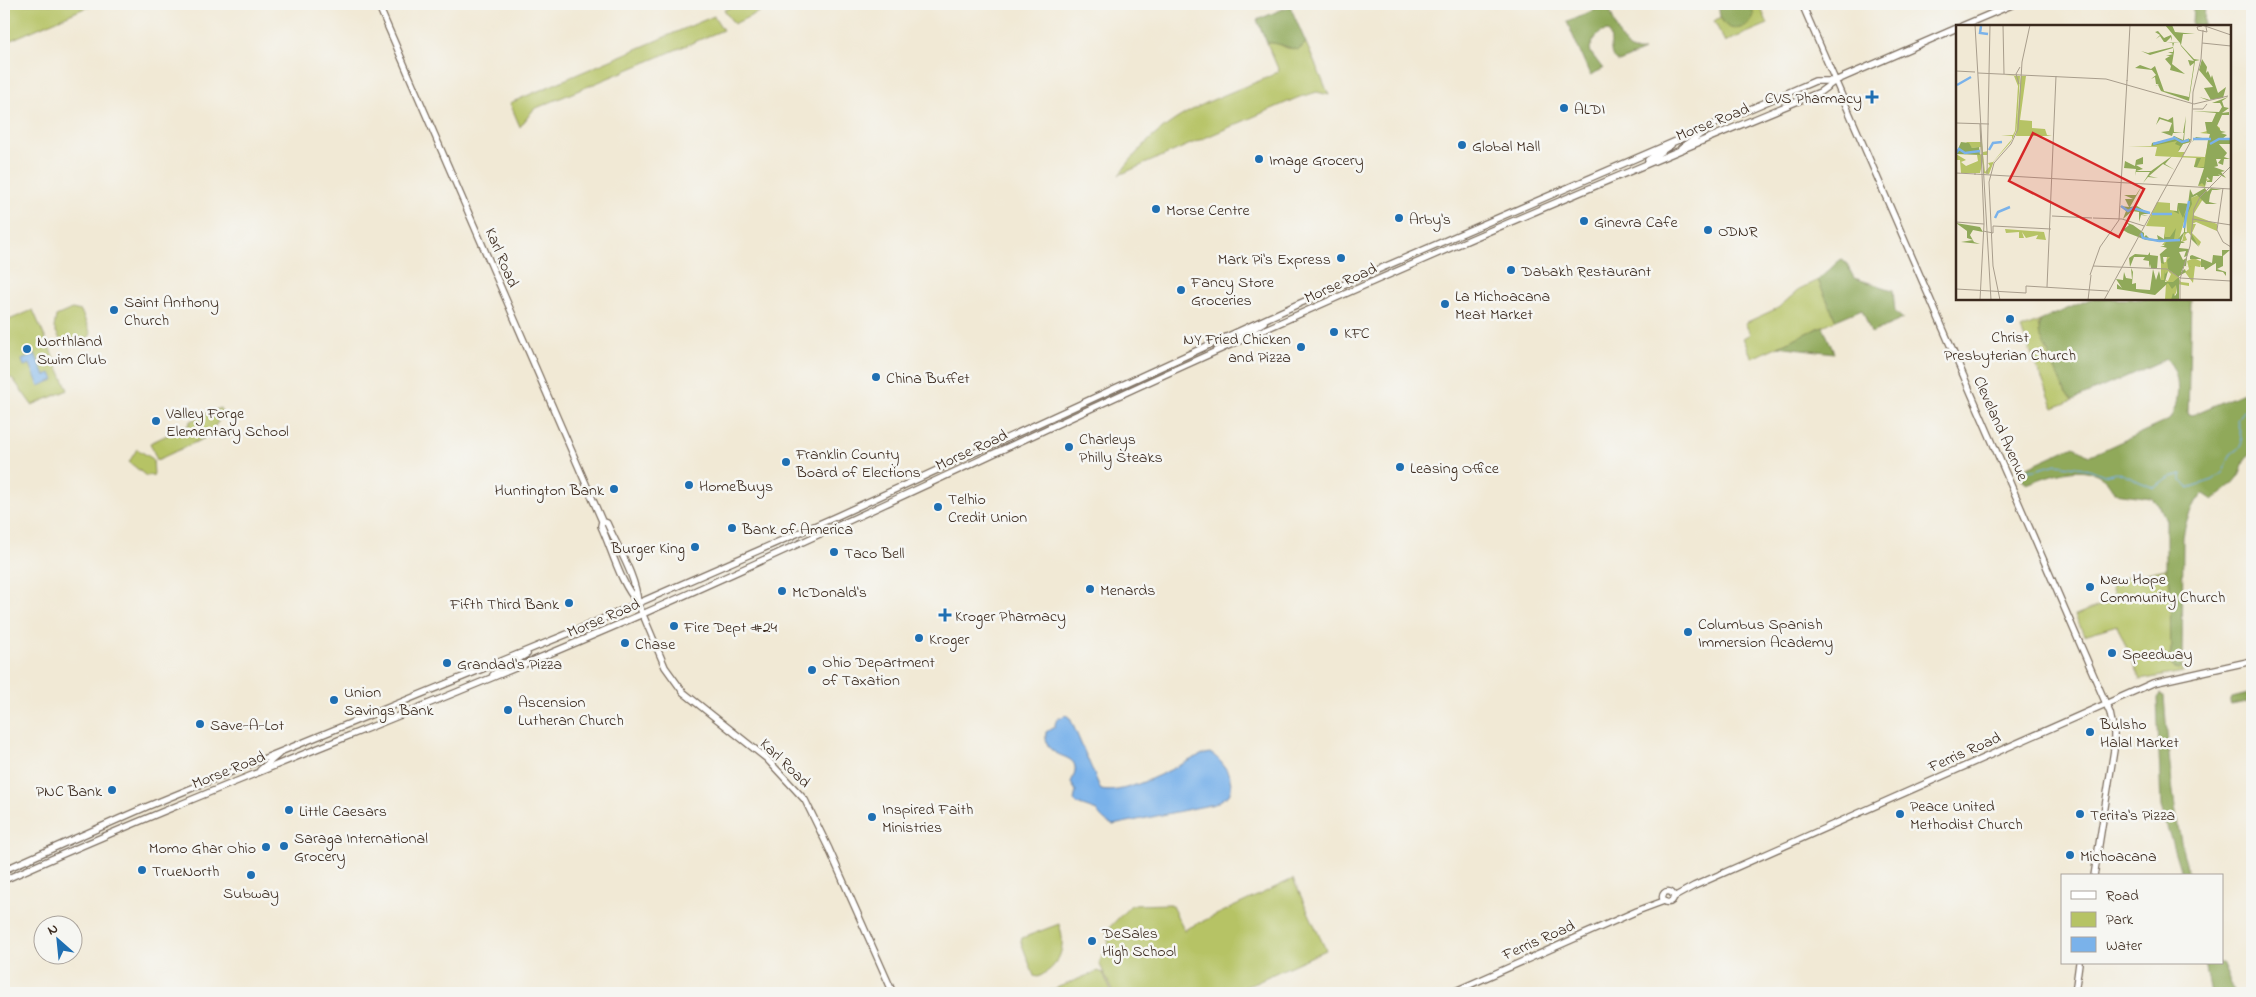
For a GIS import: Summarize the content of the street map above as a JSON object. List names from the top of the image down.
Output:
{
  "streets": {
    "main road": [
      "Morse Road",
      "Karl Road",
      "Cleveland Avenue",
      "Ferris Road"
    ]
  },
  "crossings": [
    ["Morse Road", "Karl Road"],
    ["Morse Road", "Cleveland Avenue"],
    ["Cleveland Avenue", "Ferris Road"]
  ],
  "places": {
    "health": ["CVS Pharmacy", "Kroger Pharmacy"],
    "other": [
      "ALDI",
      "Global Mall",
      "Image Grocery",
      "Morse Centre",
      "Arby's",
      "Ginevra Cafe",
      "ODNR",
      "Mark Pi's Express",
      "Dabakh Restaurant",
      "Fancy Store Groceries",
      "La Michoacana Meat Market",
      "Saint Anthony Church",
      "Christ Presbyterian Church",
      "KFC",
      "NY Fried Chicken and Pizza",
      "Northland Swim Club",
      "China Buffet",
      "Valley Forge Elementary School",
      "Charleys Philly Steaks",
      "Franklin County Board of Elections",
      "Leasing Office",
      "HomeBuys",
      "Huntington Bank",
      "Telhio Credit Union",
      "Bank of America",
      "Burger King",
      "Taco Bell",
      "New Hope Community Church",
      "Menards",
      "McDonald's",
      "Fifth Third Bank",
      "Fire Dept #24",
      "Columbus Spanish Immersion Academy",
      "Kroger",
      "Chase",
      "Speedway",
      "Grandad's Pizza",
      "Ohio Department of Taxation",
      "Union Savings Bank",
      "Ascension Lutheran Church",
      "Save-A-Lot",
      "Bulsho Halal Market",
      "PNC Bank",
      "Little Caesars",
      "Peace United Methodist Church",
      "Terita's Pizza",
      "Inspired Faith Ministries",
      "Saraga International Grocery",
      "Momo Ghar Ohio",
      "Michoacana",
      "TrueNorth",
      "Subway",
      "DeSales High School"
    ]
  },
  "legend": ["Road", "Park", "Water"],
  "north": "top left"
}
